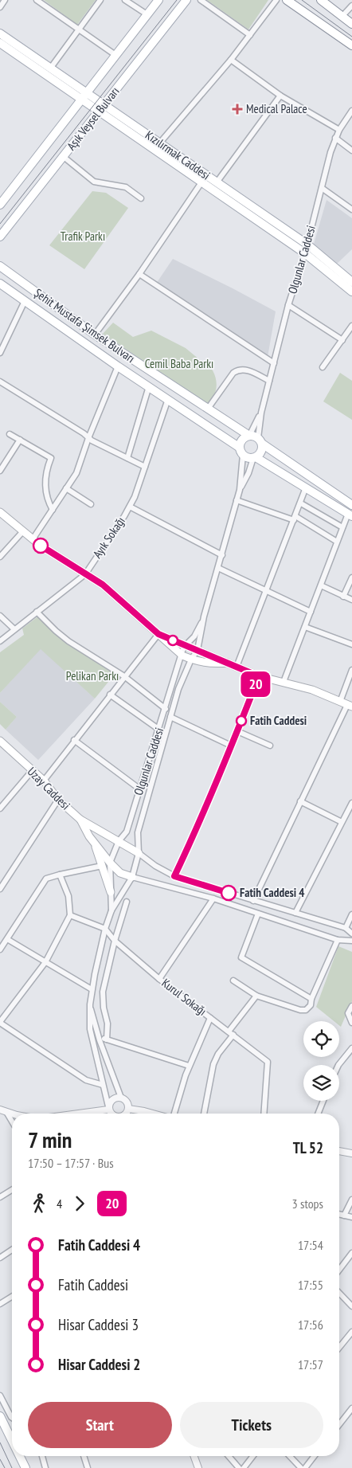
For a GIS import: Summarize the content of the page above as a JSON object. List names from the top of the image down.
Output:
{
  "streets": {
    "main road": [
      "Aşık Veysel Bulvarı",
      "Kızılırmak Caddesi",
      "Şehit Mustafa Şimsek Bulvarı",
      "Uzay Caddesi"
    ],
    "street": ["Olgunlar Caddesi", "Ayık Sokağı", "Kurul Sokağı"]
  },
  "crossings": [
    ["Aşık Veysel Bulvarı", "Kızılırmak Caddesi"],
    ["Kızılırmak Caddesi", "Olgunlar Caddesi"],
    ["Olgunlar Caddesi", "Uzay Caddesi"],
    ["Olgunlar Caddesi", "Kurul Sokağı"],
    ["Şehit Mustafa Şimsek Bulvarı", "Ayık Sokağı"]
  ],
  "parks": ["Trafik Parkı", "Cemil Baba Parkı", "Pelikan Parkı"],
  "places": {
    "health": ["Medical Palace"],
    "other": ["Fatih Caddesi", "Fatih Caddesi 4"]
  },
  "lines": ["bus line 20"],
  "page": {
    "on_map": "20",
    "heading": ["7 min", "17:50 – 17:57 · Bus", "TL 52"],
    "legs": ["4", "20", "3 stops"],
    "list": [
      {
        "name": "Fatih Caddesi 4",
        "value": "17:54"
      },
      {
        "name": "Fatih Caddesi",
        "value": "17:55"
      },
      {
        "name": "Hisar Caddesi 3",
        "value": "17:56"
      },
      {
        "name": "Hisar Caddesi 2",
        "value": "17:57"
      }
    ],
    "buttons": ["Start", "Tickets"]
  }
}
